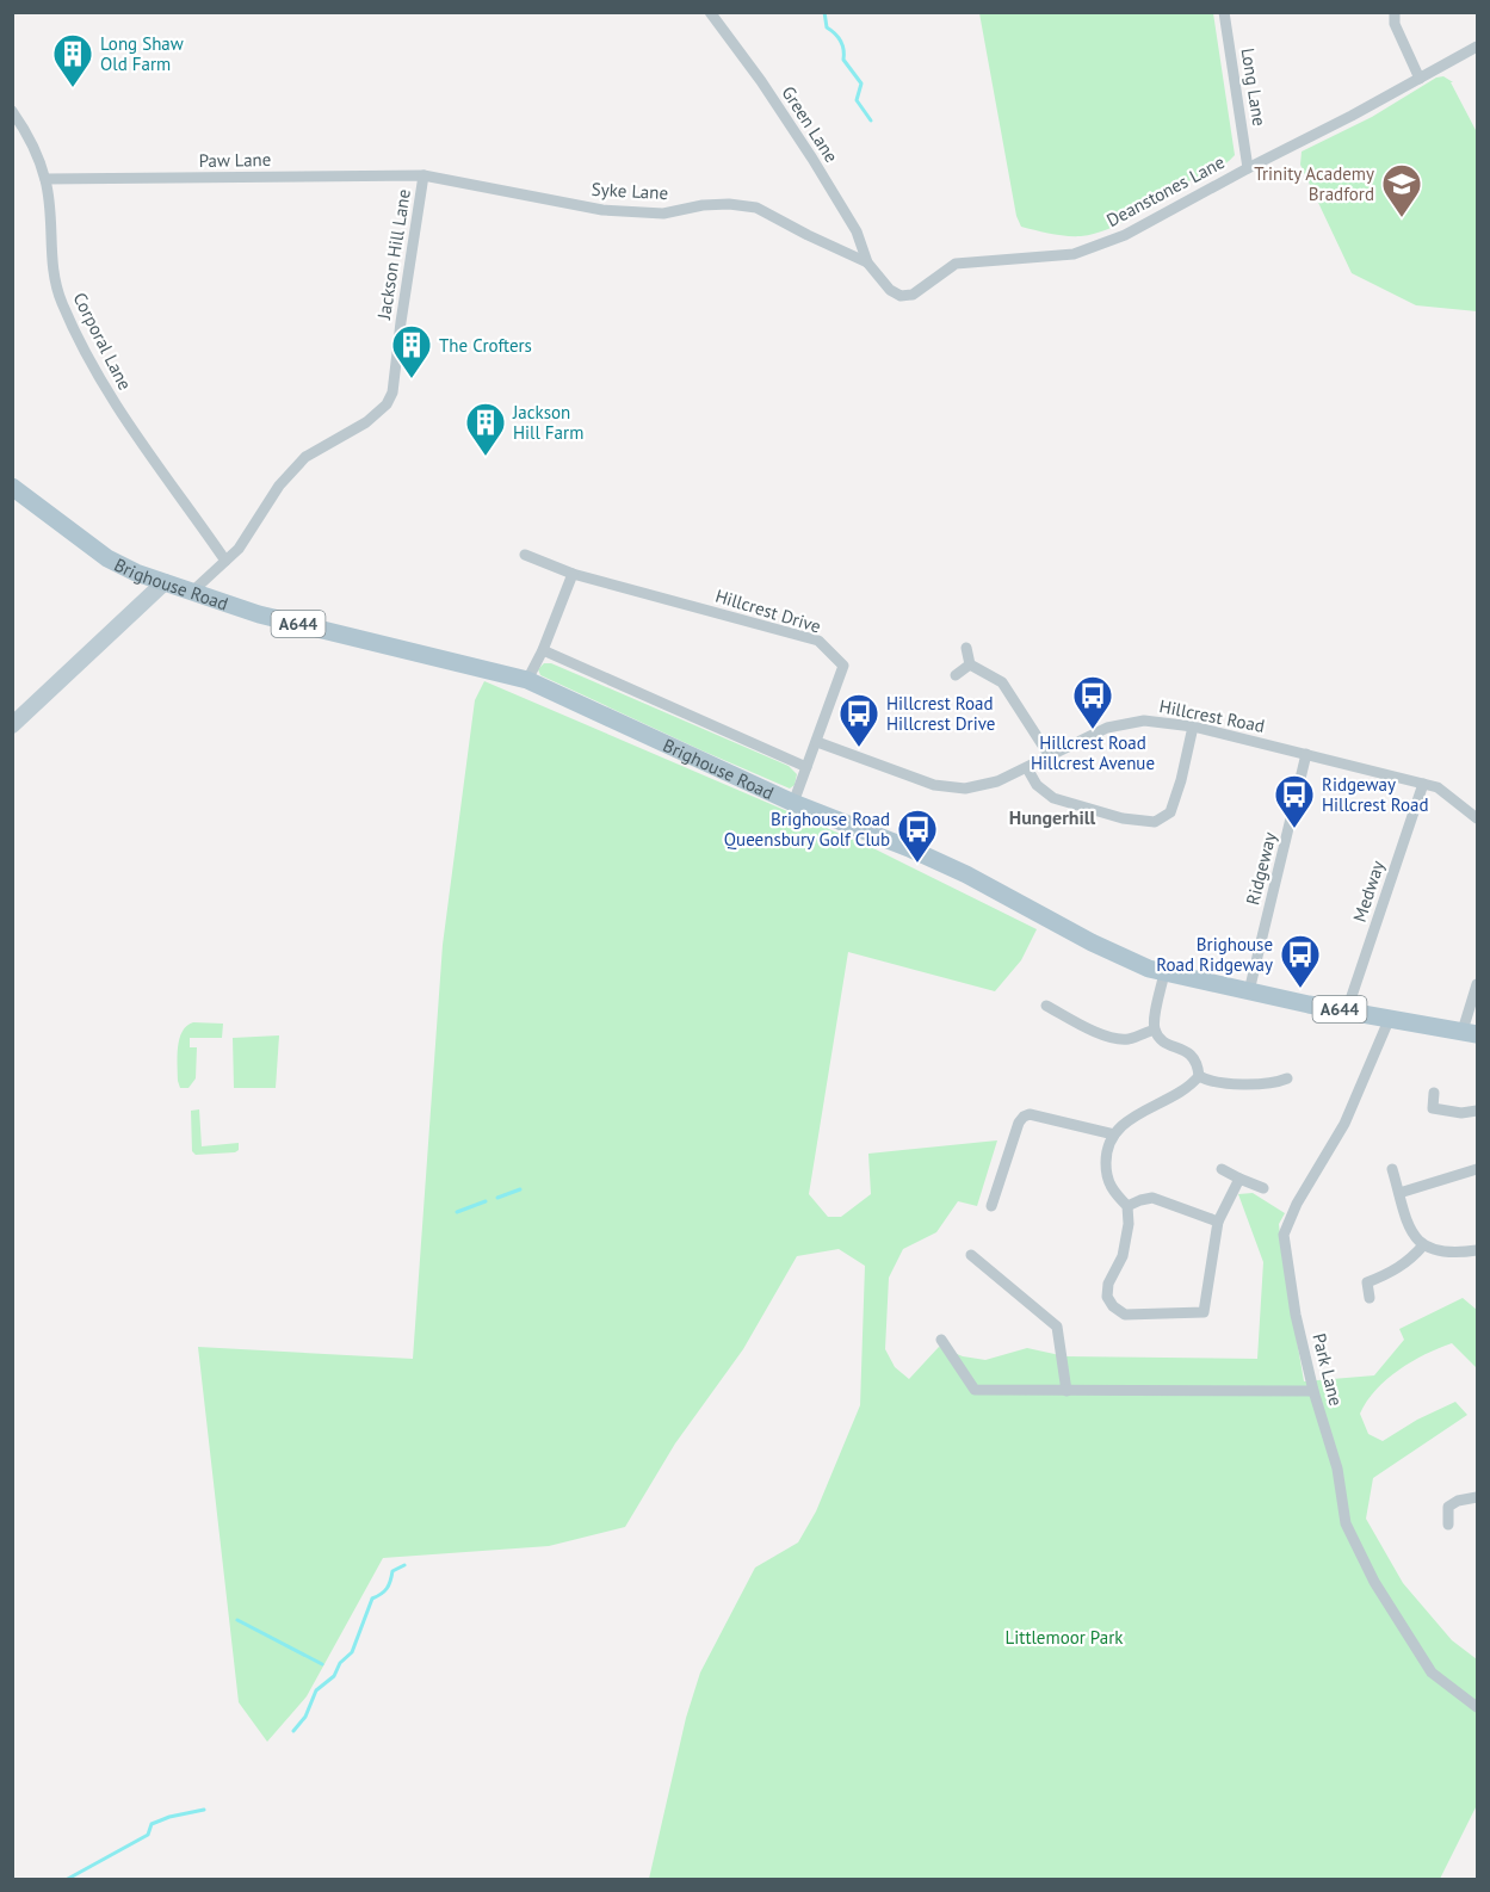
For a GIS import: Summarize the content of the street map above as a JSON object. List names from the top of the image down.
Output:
{
  "streets": {
    "main road": ["Brighouse Road", "A644"],
    "street": [
      "Long Lane",
      "Green Lane",
      "Paw Lane",
      "Syke Lane",
      "Deanstones Lane",
      "Jackson Hill Lane",
      "Corporal Lane",
      "Hillcrest Drive",
      "Hillcrest Road",
      "Ridgeway",
      "Medway",
      "Park Lane"
    ]
  },
  "crossings": [
    ["Long Lane", "Deanstones Lane"],
    ["Green Lane", "Syke Lane"],
    ["Green Lane", "Deanstones Lane"],
    ["Paw Lane", "Syke Lane"],
    ["Paw Lane", "Jackson Hill Lane"],
    ["Paw Lane", "Corporal Lane"],
    ["Syke Lane", "Deanstones Lane"],
    ["Syke Lane", "Jackson Hill Lane"],
    ["Jackson Hill Lane", "Corporal Lane"],
    ["Jackson Hill Lane", "Brighouse Road"],
    ["Brighouse Road", "Hillcrest Drive"],
    ["Brighouse Road", "Ridgeway"],
    ["Brighouse Road", "Medway"],
    ["Brighouse Road", "Park Lane"],
    ["Hillcrest Drive", "Hillcrest Road"],
    ["Hillcrest Road", "Ridgeway"],
    ["Hillcrest Road", "Medway"]
  ],
  "districts": ["Hungerhill"],
  "parks": ["Littlemoor Park"],
  "places": {
    "building": ["Long Shaw Old Farm", "The Crofters", "Jackson Hill Farm"],
    "school or university": ["Trinity Academy Bradford"],
    "bus stop": [
      "Hillcrest Road Hillcrest Avenue",
      "Hillcrest Road Hillcrest Drive",
      "Ridgeway Hillcrest Road",
      "Brighouse Road Queensbury Golf Club",
      "Brighouse Road Ridgeway"
    ]
  }
}
